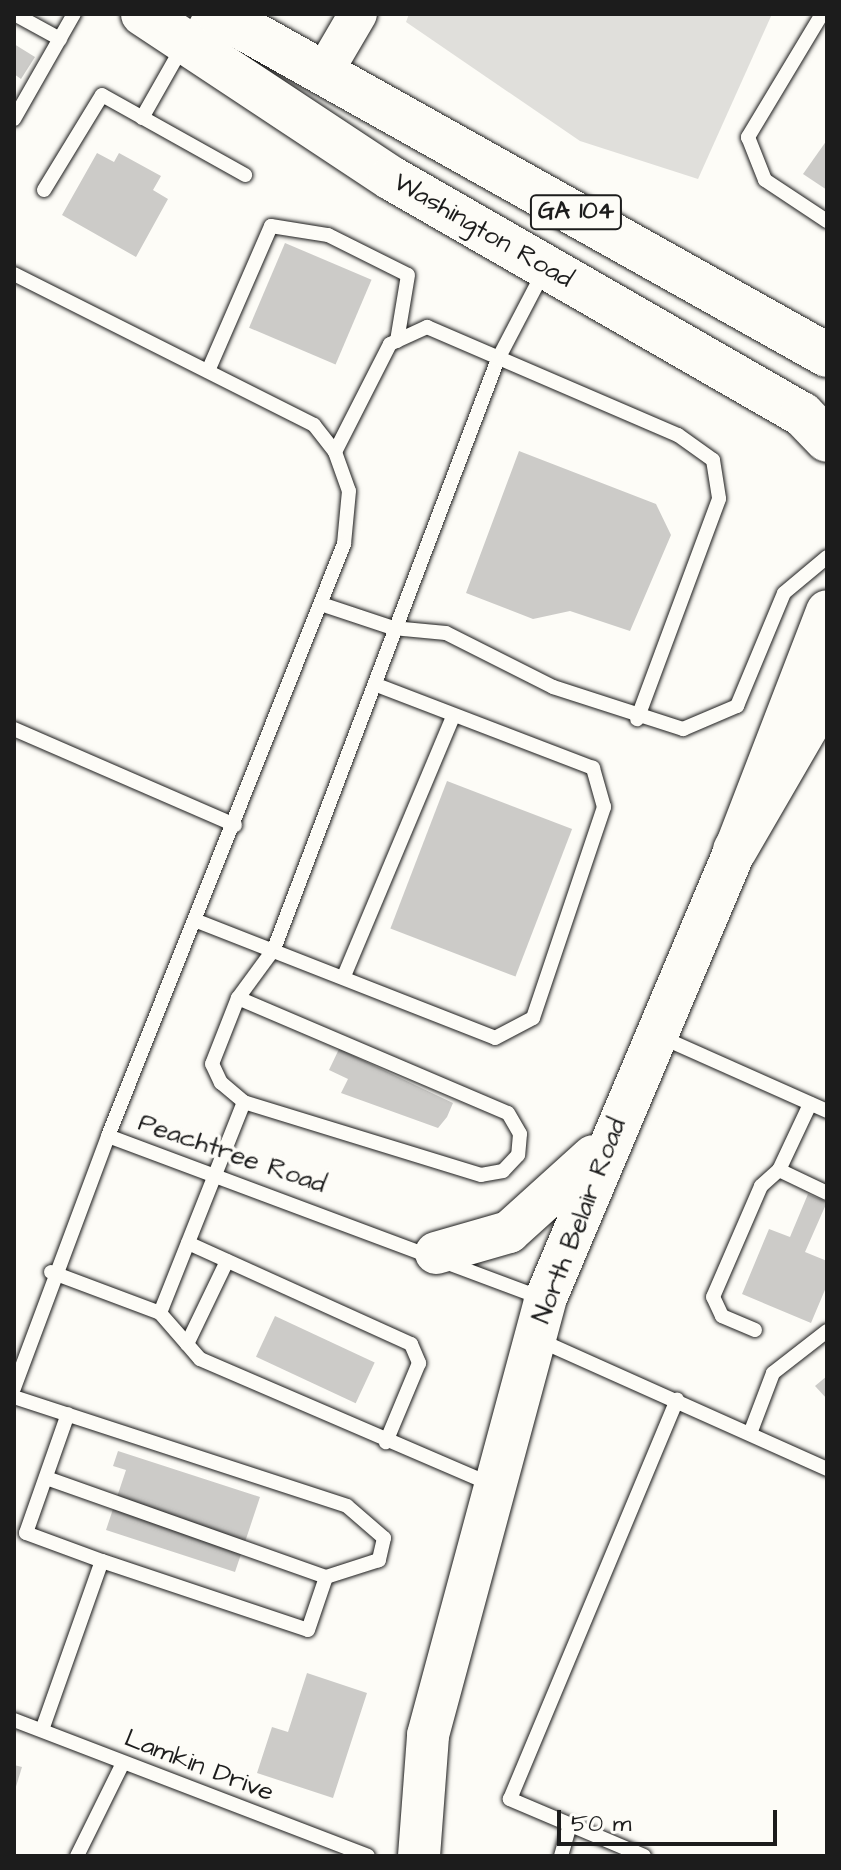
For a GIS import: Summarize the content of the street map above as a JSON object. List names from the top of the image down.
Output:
{
  "streets": {
    "main road": ["GA 104", "Washington Road", "North Belair Road"],
    "lane": ["Peachtree Road", "Lamkin Drive"]
  },
  "crossings": [
    ["Peachtree Road", "North Belair Road"]
  ],
  "scale_bar": "50 m"
}
